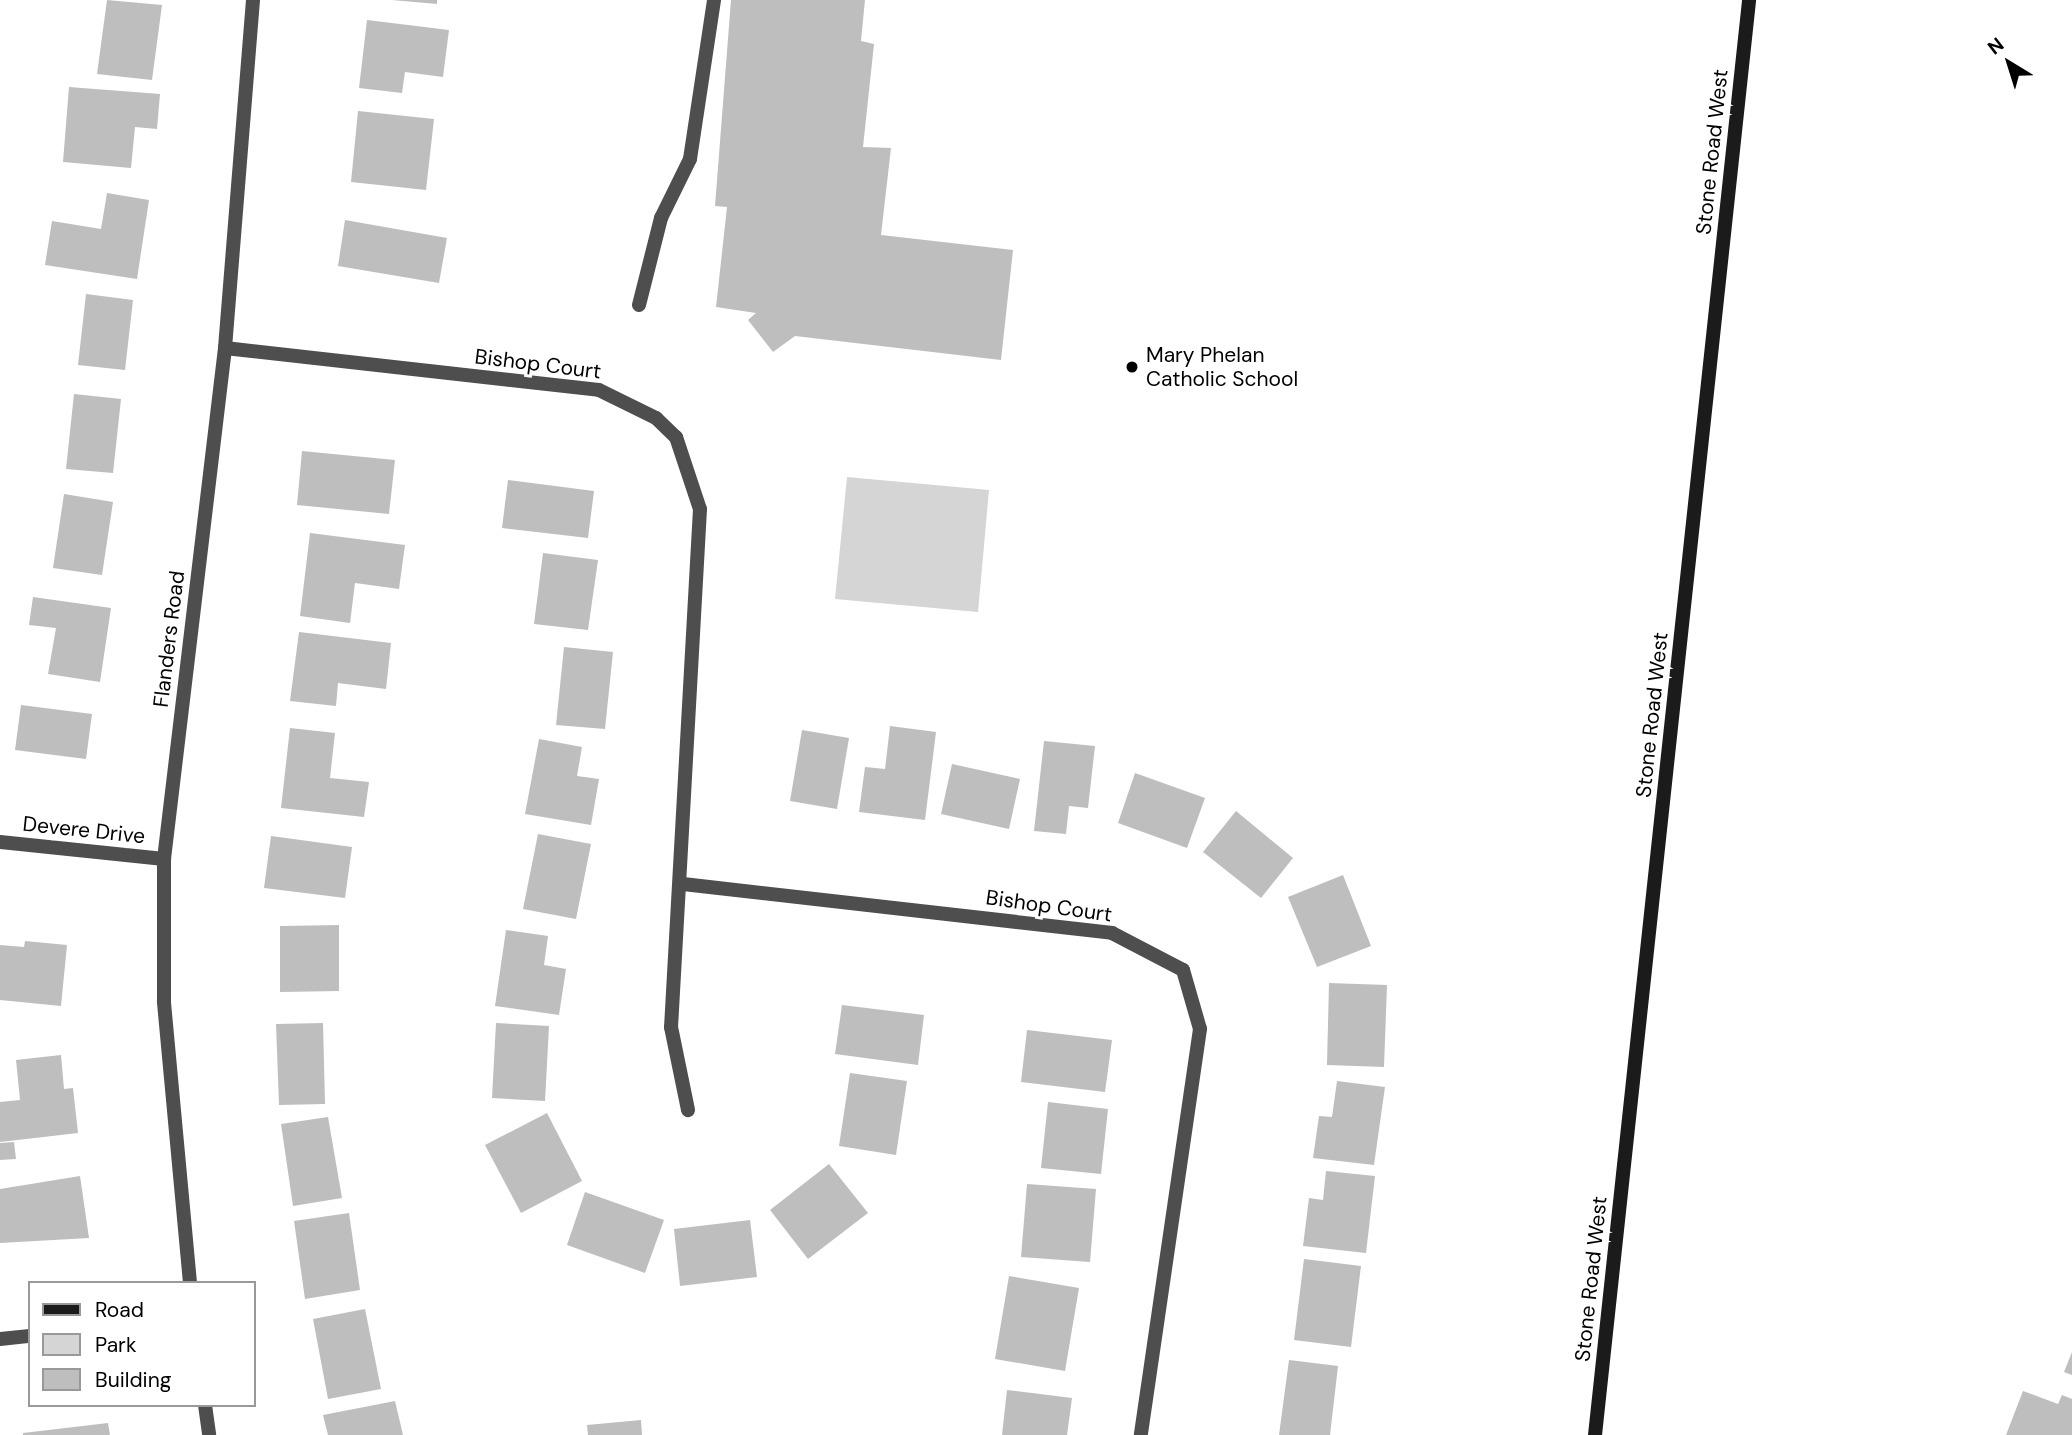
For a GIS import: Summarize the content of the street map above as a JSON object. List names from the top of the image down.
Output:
{
  "streets": {
    "main road": ["Stone Road West"],
    "street": ["Bishop Court", "Flanders Road", "Devere Drive"]
  },
  "crossings": [
    ["Bishop Court", "Flanders Road"],
    ["Flanders Road", "Devere Drive"]
  ],
  "places": ["Mary Phelan Catholic School"],
  "legend": ["Road", "Park", "Building"],
  "north": "top left"
}
